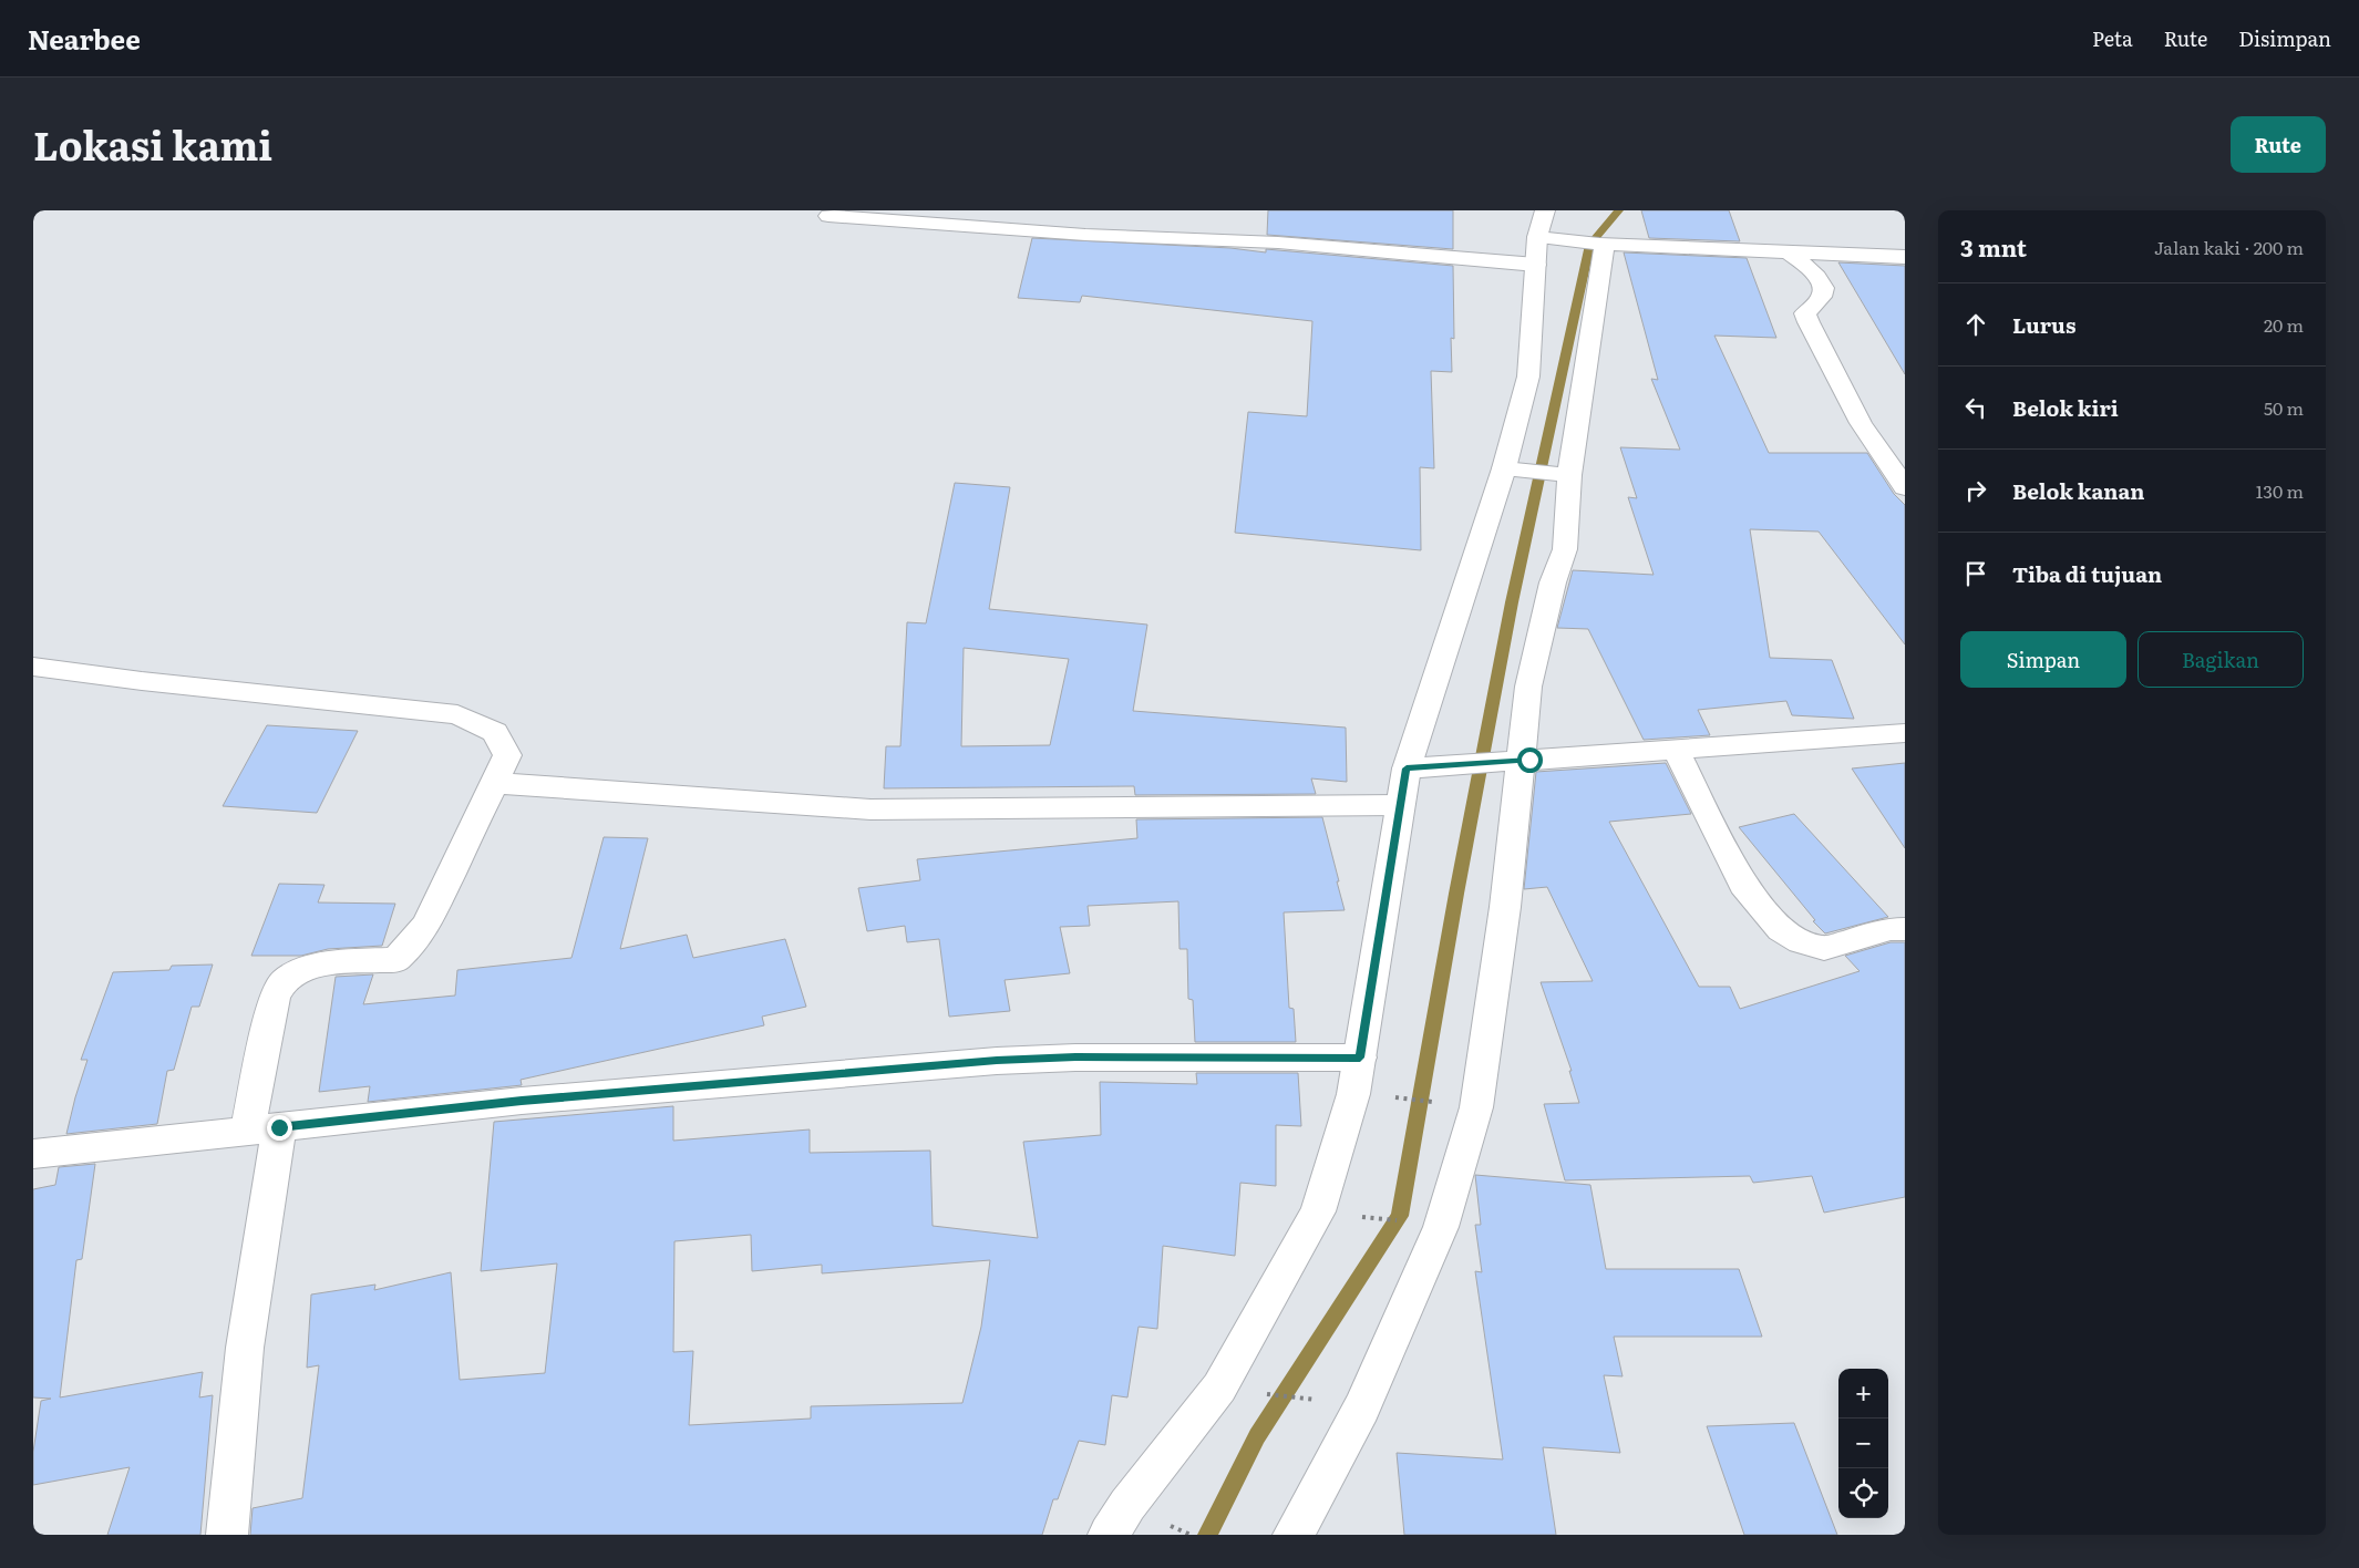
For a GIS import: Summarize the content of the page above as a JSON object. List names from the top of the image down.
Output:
{
  "page": {
    "header": "Nearbee",
    "nav": ["Peta", "Rute", "Disimpan"],
    "title": "Lokasi kami",
    "buttons": [
      "Rute",
      ["Simpan", "Bagikan"]
    ],
    "heading": ["3 mnt", "Jalan kaki · 200 m"],
    "list": [
      ["Lurus", "20 m"],
      ["Belok kiri", "50 m"],
      ["Belok kanan", "130 m"],
      "Tiba di tujuan"
    ],
    "map_buttons": ["+", "−"]
  }
}
